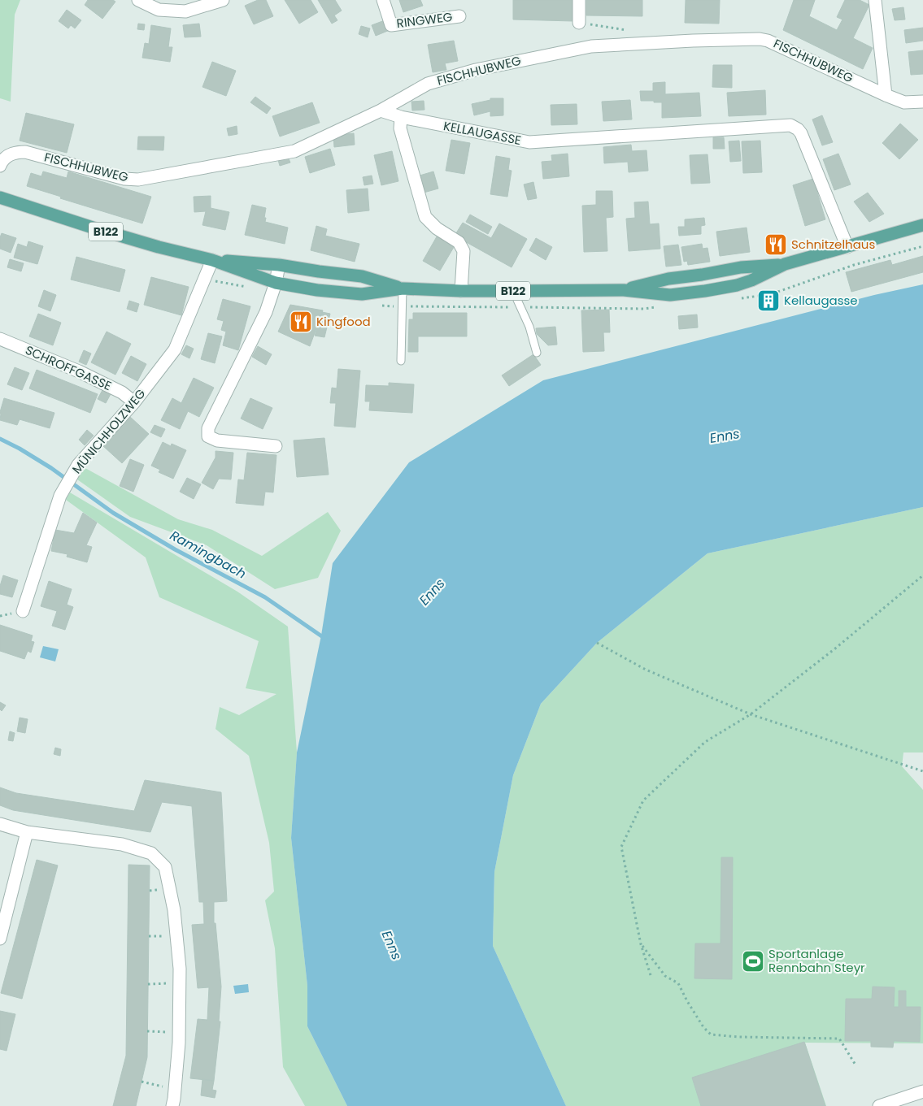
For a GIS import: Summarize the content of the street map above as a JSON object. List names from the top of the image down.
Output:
{
  "streets": {
    "main road": ["B122"],
    "street": [
      "RINGWEG",
      "FISCHHUBWEG",
      "KELLAUGASSE",
      "SCHROFFGASSE",
      "MÜNICHHOLZWEG"
    ]
  },
  "crossings": [
    ["FISCHHUBWEG", "KELLAUGASSE"],
    ["KELLAUGASSE", "B122"],
    ["B122", "MÜNICHHOLZWEG"],
    ["SCHROFFGASSE", "MÜNICHHOLZWEG"]
  ],
  "water": ["Enns", "Ramingbach"],
  "places": {
    "restaurant": ["Schnitzelhaus", "Kingfood"],
    "building": ["Kellaugasse"],
    "sports": ["Sportanlage Rennbahn Steyr"]
  }
}
